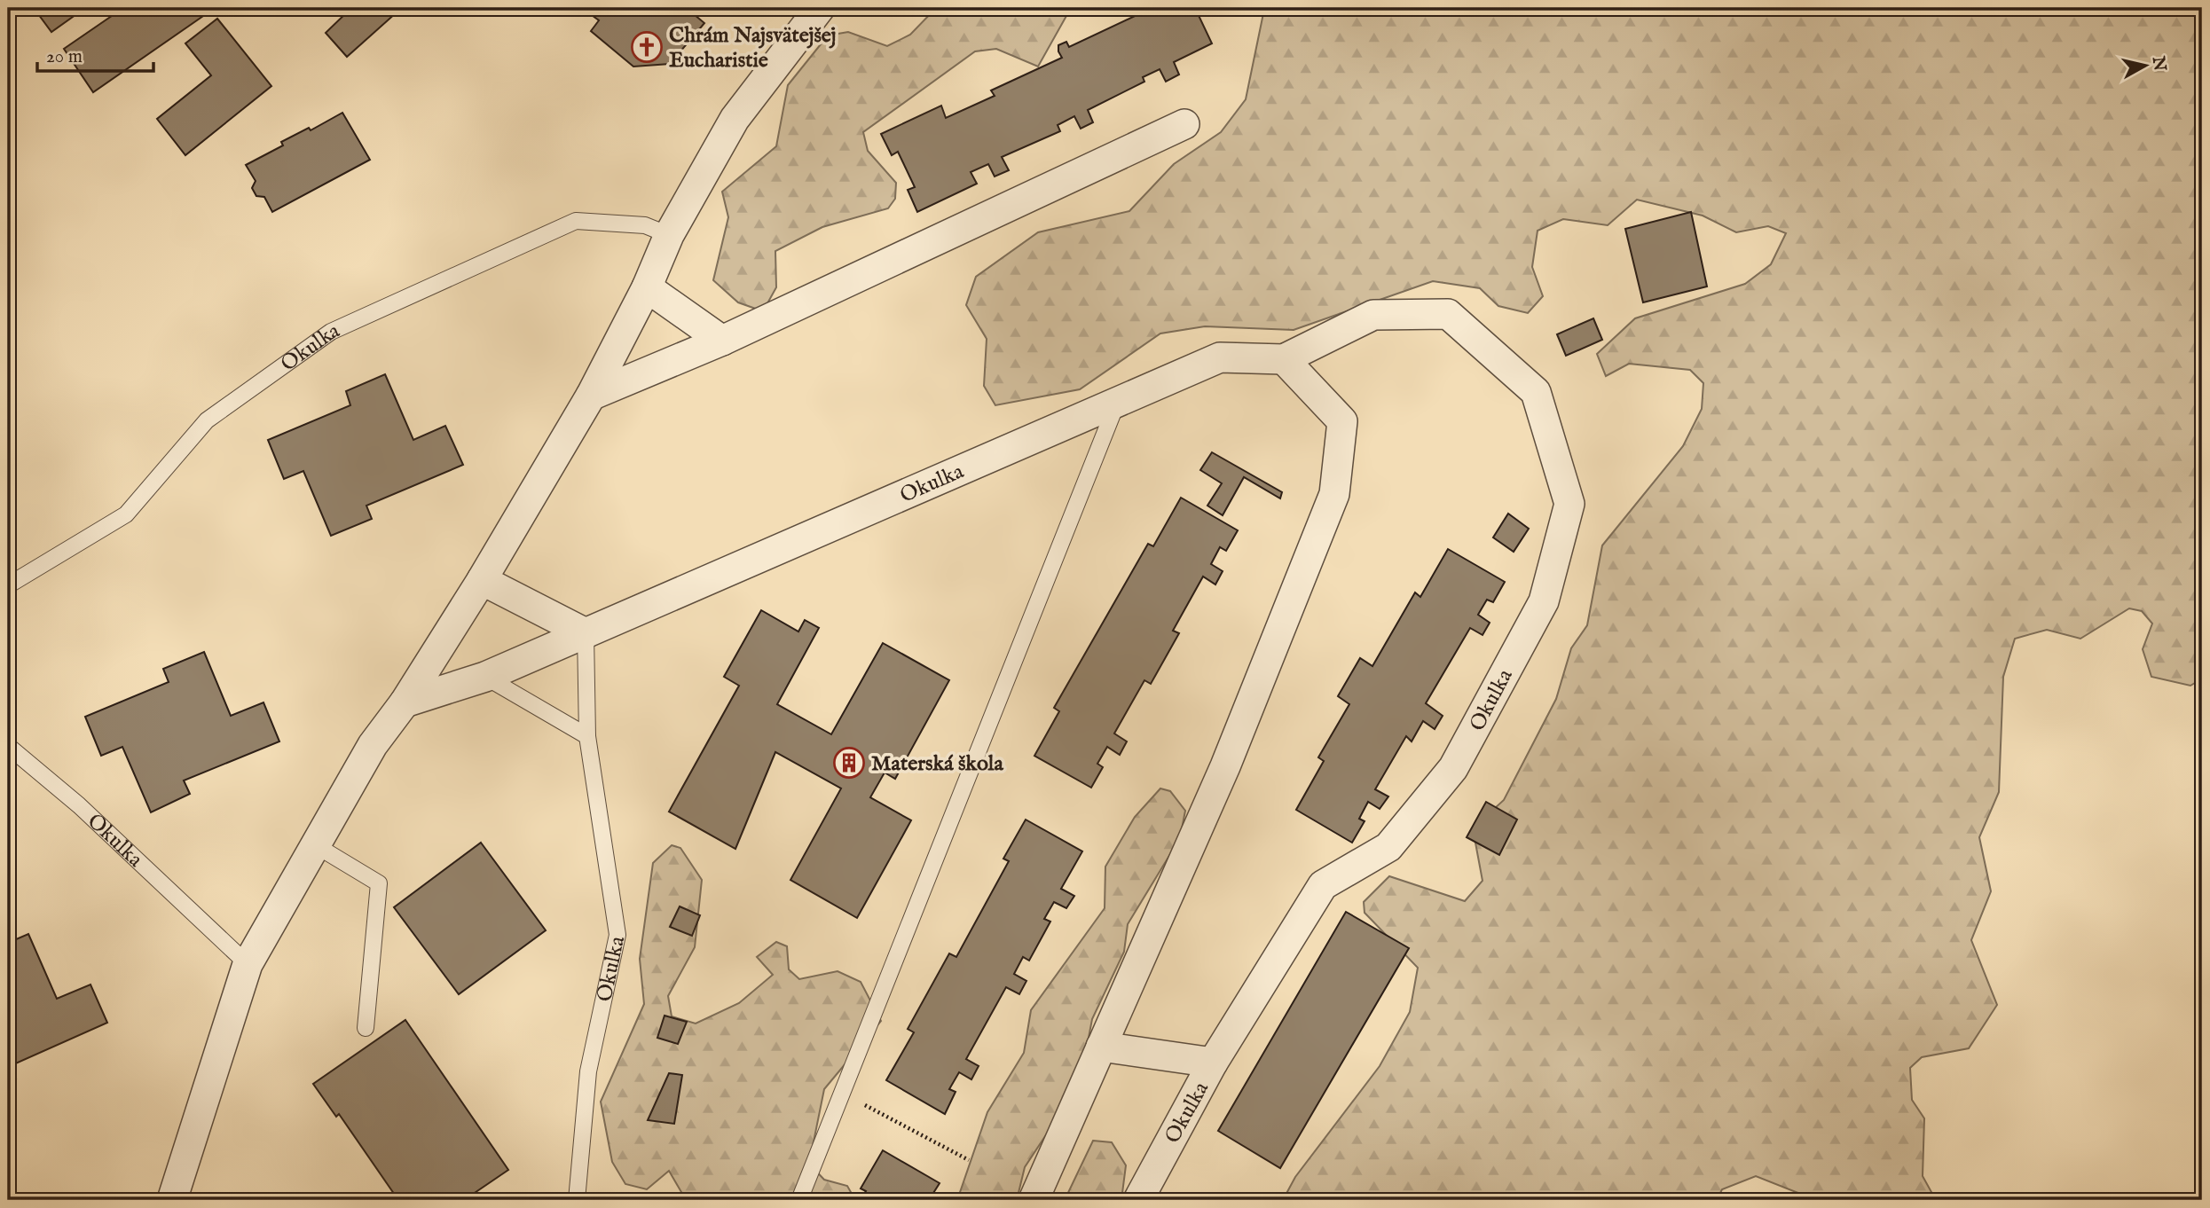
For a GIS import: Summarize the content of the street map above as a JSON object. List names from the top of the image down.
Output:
{
  "streets": {
    "street": ["Okulka"]
  },
  "places": {
    "church": ["Chrám Najsvätejšej Eucharistie"],
    "building": ["Materská škola"]
  },
  "scale_bar": "20 m",
  "north": "right"
}
